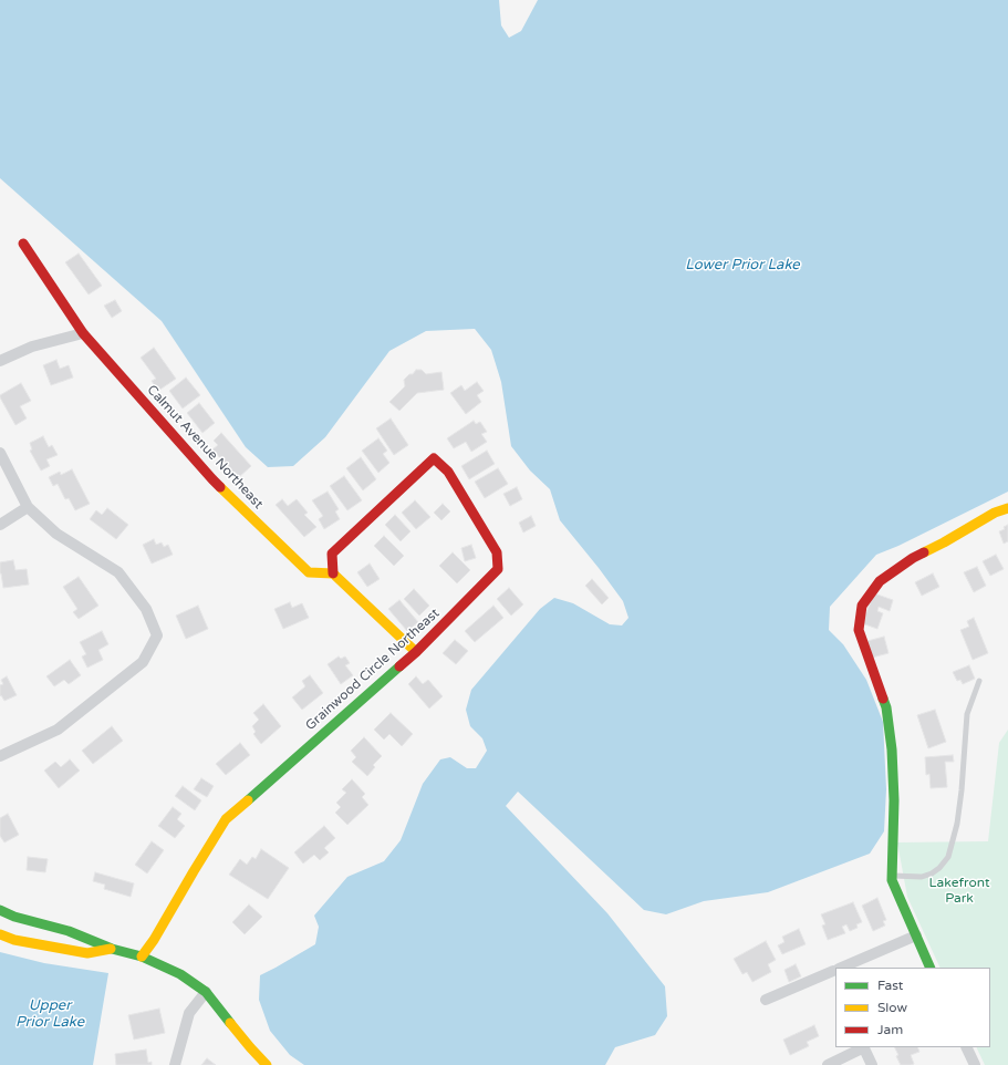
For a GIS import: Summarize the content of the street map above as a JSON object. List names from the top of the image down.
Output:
{
  "streets": {
    "street": ["Calmut Avenue Northeast", "Grainwood Circle Northeast"]
  },
  "crossings": [
    ["Calmut Avenue Northeast", "Grainwood Circle Northeast"]
  ],
  "water": ["Lower Prior Lake", "Upper Prior Lake"],
  "parks": ["Lakefront Park"],
  "legend": ["Fast", "Slow", "Jam"]
}
